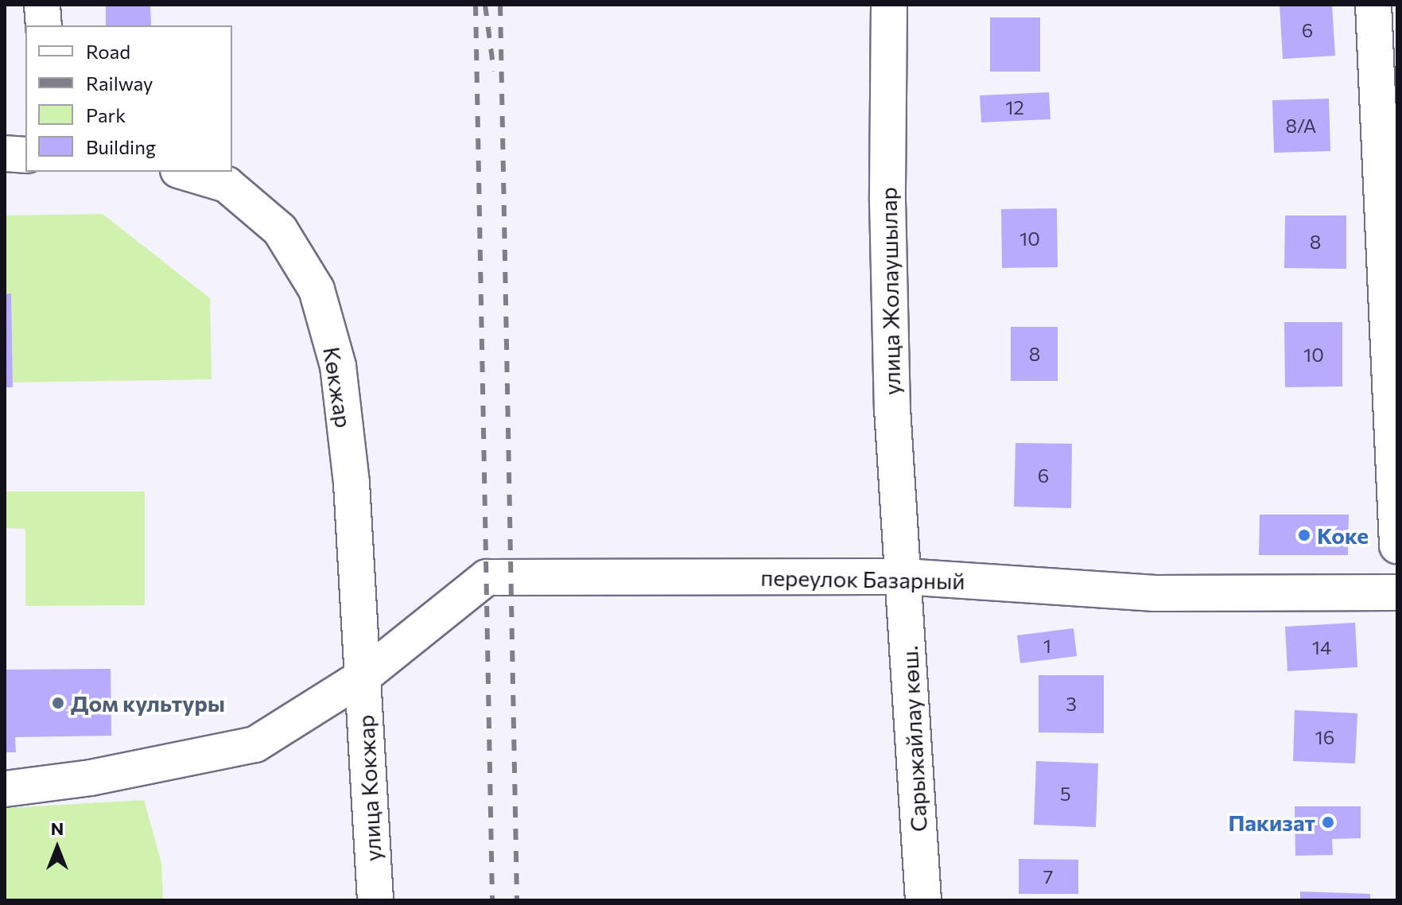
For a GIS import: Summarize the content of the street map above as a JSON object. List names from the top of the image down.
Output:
{
  "streets": {
    "street": [
      "улица Жолаушылар",
      "Көкжар",
      "переулок Базарный",
      "Сарыжайлау көш.",
      "улица Кокжар"
    ]
  },
  "crossings": [
    ["улица Жолаушылар", "переулок Базарный"],
    ["улица Жолаушылар", "Сарыжайлау көш."],
    ["Көкжар", "переулок Базарный"],
    ["Көкжар", "улица Кокжар"],
    ["переулок Базарный", "Сарыжайлау көш."],
    ["переулок Базарный", "улица Кокжар"]
  ],
  "places": ["Коке", "Дом культуры", "Пакизат"],
  "house_numbers": [
    "6",
    "12",
    "8/А",
    "10",
    "8",
    "8",
    "10",
    "6",
    "1",
    "14",
    "3",
    "16",
    "5",
    "7"
  ],
  "legend": [
    "Road",
    "Railway",
    "Park",
    "Building"
  ],
  "north": "top"
}
